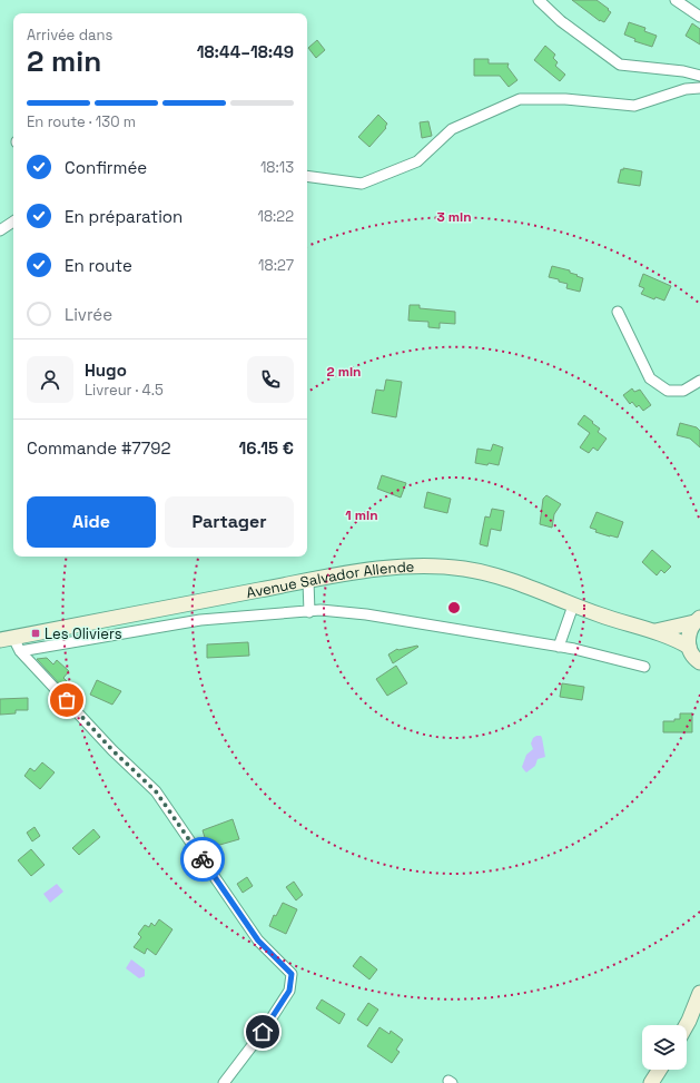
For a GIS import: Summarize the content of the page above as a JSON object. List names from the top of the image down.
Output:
{
  "streets": {
    "main road": ["Avenue Salvador Allende"]
  },
  "places": {
    "transit": ["Les Oliviers"]
  },
  "page": {
    "heading": ["2 min", "Arrivée dans", "18:44–18:49"],
    "panel": [
      "Hugo",
      "Livreur · 4.5",
      "Commande #7792",
      "16.15 €"
    ],
    "bar": "En route · 130 m",
    "list": [
      ["Confirmée", "18:13"],
      ["En préparation", "18:22"],
      ["En route", "18:27"],
      "Livrée"
    ],
    "buttons": ["Aide", "Partager"]
  },
  "rings": ["3 min", "2 min", "1 min"]
}
